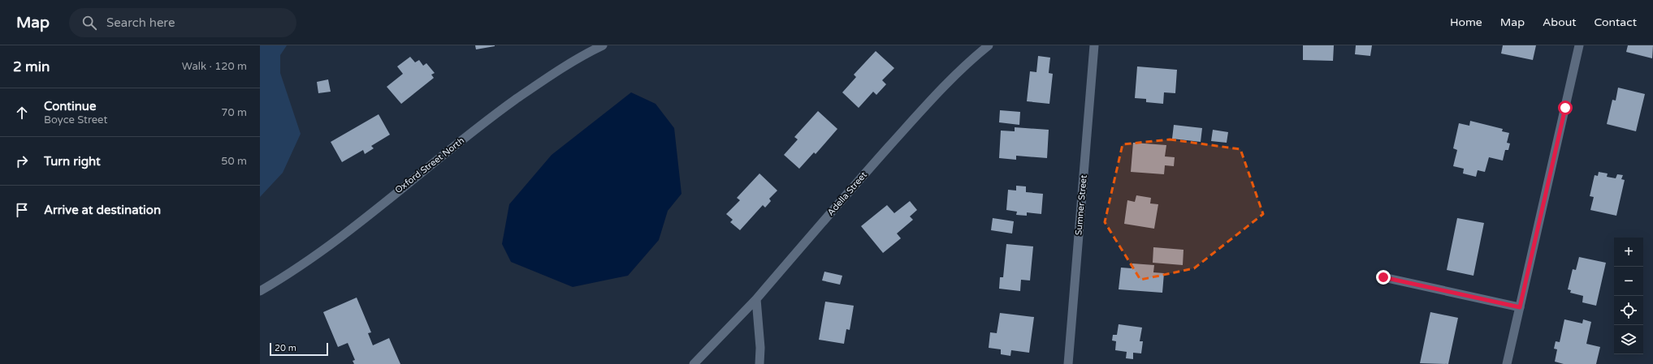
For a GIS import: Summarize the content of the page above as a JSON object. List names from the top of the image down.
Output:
{
  "streets": {
    "street": ["Oxford Street North", "Adella Street", "Sumner Street"]
  },
  "scale_bar": "20 m",
  "page": {
    "header": "Map",
    "search": "Search here",
    "nav": [
      "Home",
      "Map",
      "About",
      "Contact"
    ],
    "heading": ["2 min", "Walk · 120 m"],
    "list": [
      ["Continue", "Boyce Street", "70 m"],
      ["Turn right", "50 m"],
      "Arrive at destination"
    ],
    "map_buttons": ["+", "−"],
    "scale": "20 m"
  }
}
